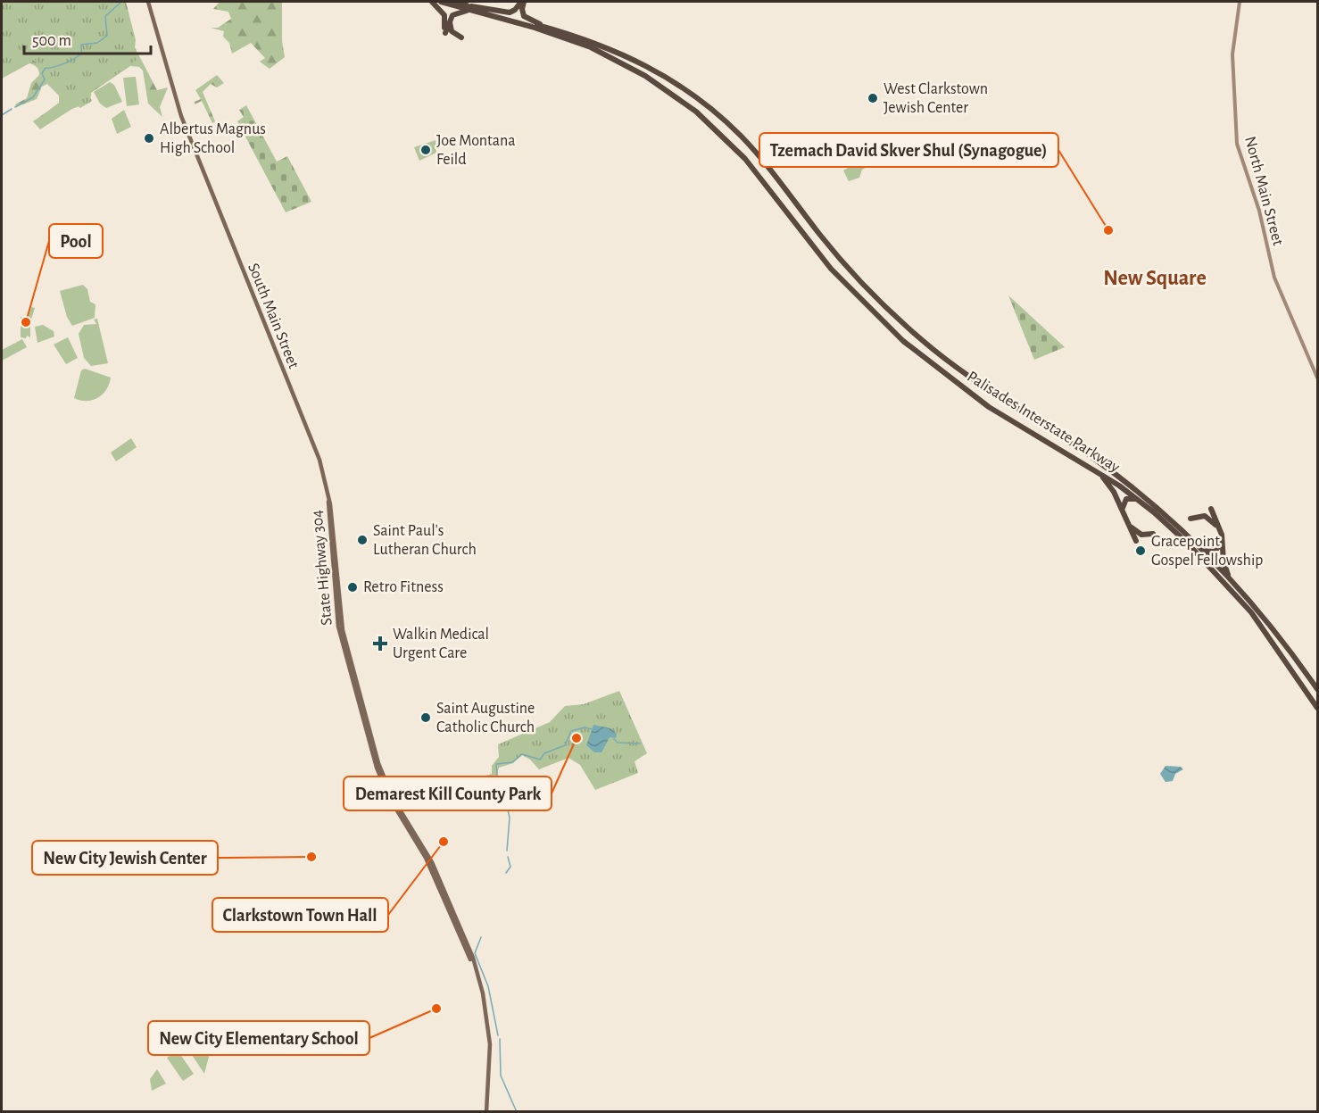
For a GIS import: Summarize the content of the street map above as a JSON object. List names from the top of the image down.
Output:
{
  "streets": {
    "highway": ["Palisades Interstate Parkway"],
    "main road": ["North Main Street", "South Main Street", "State Highway 304"]
  },
  "crossings": [
    ["South Main Street", "State Highway 304"]
  ],
  "districts": ["New Square"],
  "places": {
    "other": [
      "West Clarkstown Jewish Center",
      "Albertus Magnus High School",
      "Joe Montana Feild",
      "Tzemach David Skver Shul (Synagogue)",
      "Pool",
      "Saint Paul's Lutheran Church",
      "Gracepoint Gospel Fellowship",
      "Retro Fitness",
      "Saint Augustine Catholic Church",
      "Demarest Kill County Park",
      "Clarkstown Town Hall",
      "New City Jewish Center",
      "New City Elementary School"
    ],
    "health": ["Walkin Medical Urgent Care"]
  },
  "scale_bar": "500 m"
}
